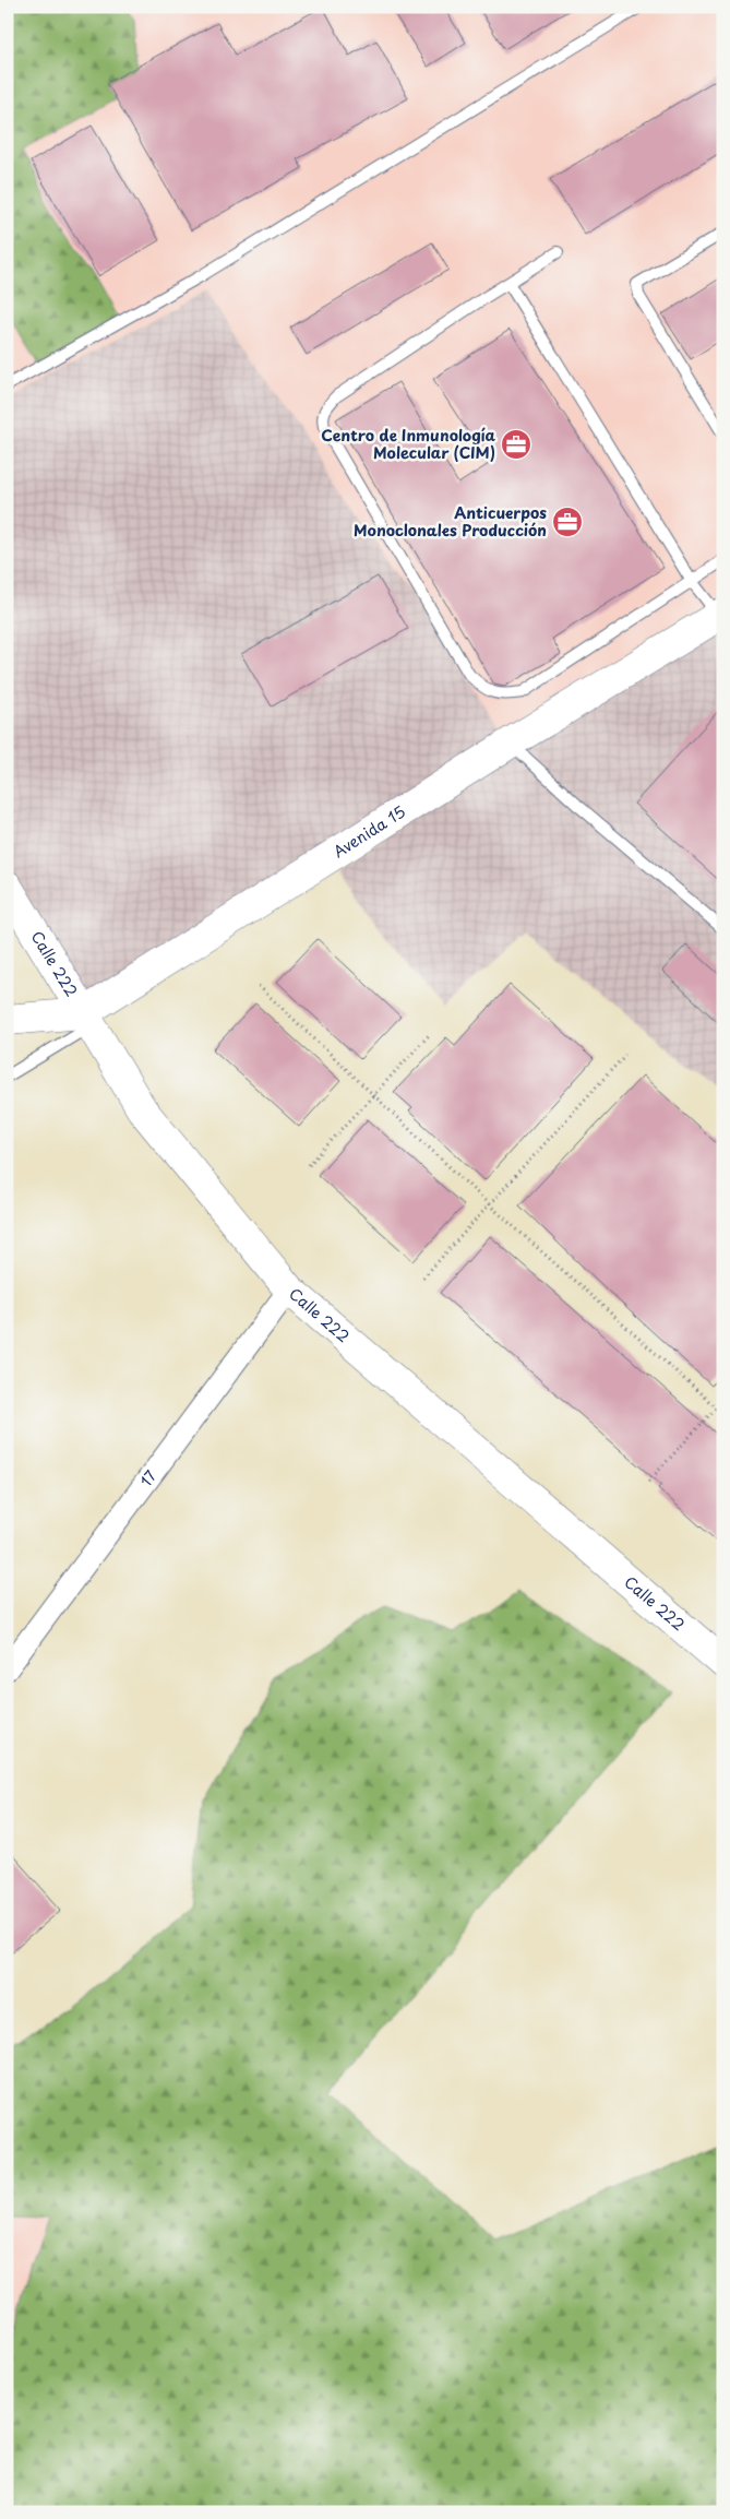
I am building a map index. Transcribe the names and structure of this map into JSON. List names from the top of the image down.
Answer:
{
  "streets": {
    "main road": ["Avenida 15", "Calle 222"],
    "street": ["17"]
  },
  "crossings": [
    ["Avenida 15", "Calle 222"],
    ["Calle 222", "17"]
  ],
  "places": {
    "office": ["Centro de Inmunología Molecular (CIM)", "Anticuerpos Monoclonales Producción"]
  }
}
